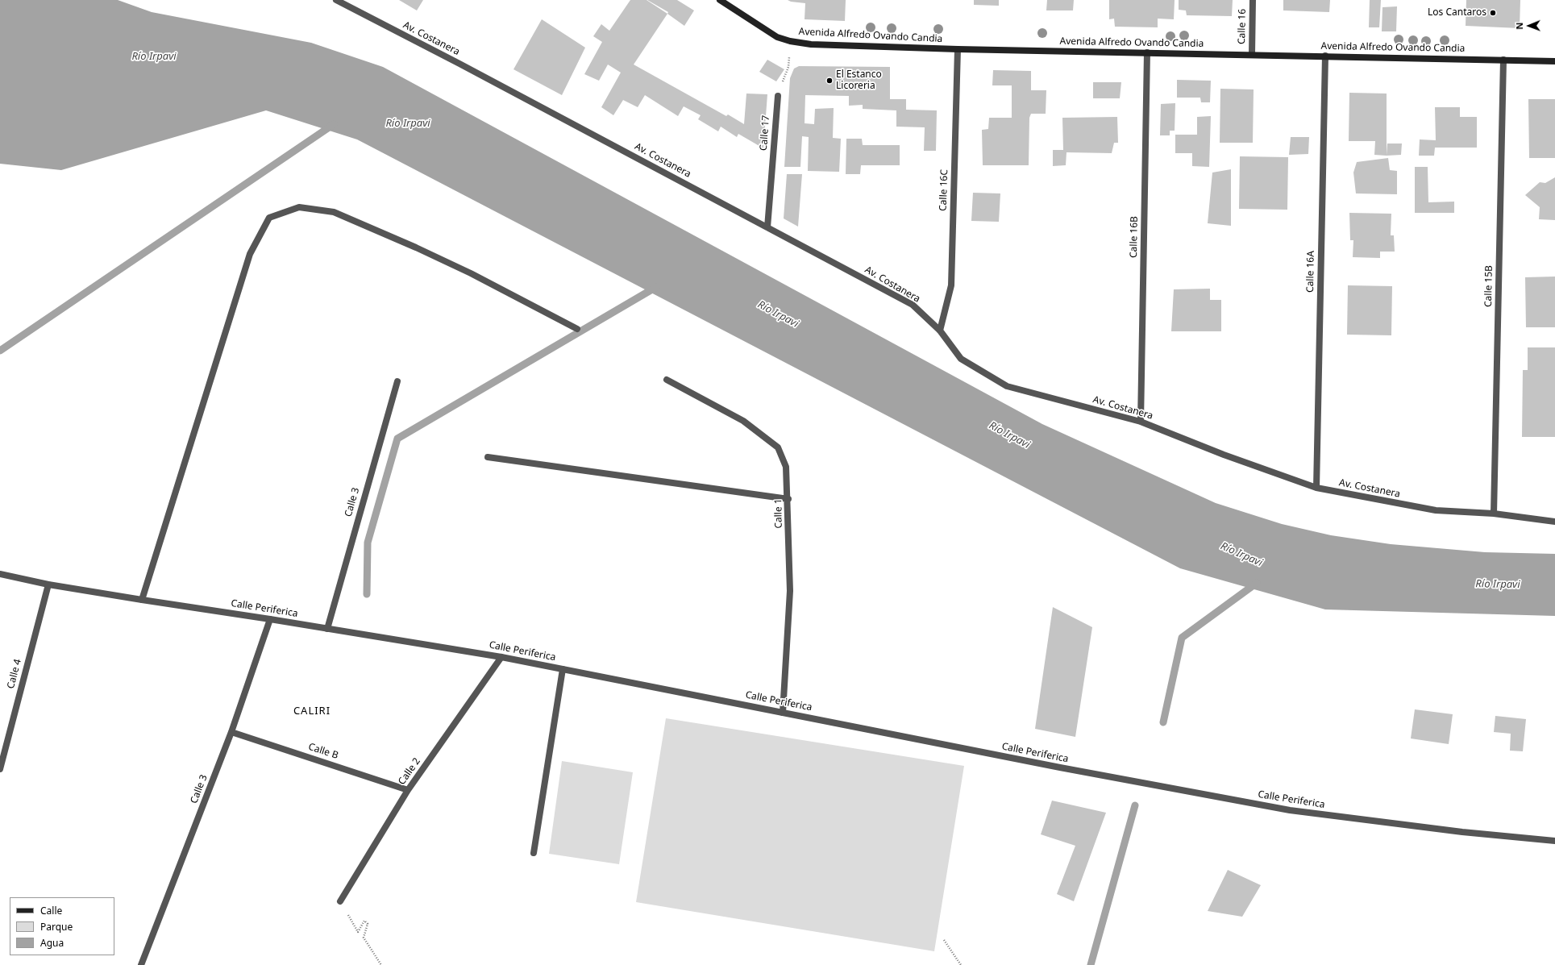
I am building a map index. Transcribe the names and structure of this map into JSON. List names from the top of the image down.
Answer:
{
  "streets": {
    "main road": ["Avenida Alfredo Ovando Candia"],
    "street": [
      "Calle 16",
      "Av. Costanera",
      "Calle 17",
      "Calle 16C",
      "Calle 16B",
      "Calle 16A",
      "Calle 15B",
      "Calle 3",
      "Calle 1",
      "Calle Periferica",
      "Calle 4",
      "Calle B",
      "Calle 2"
    ]
  },
  "crossings": [
    ["Calle 16", "Avenida Alfredo Ovando Candia"],
    ["Avenida Alfredo Ovando Candia", "Calle 16C"],
    ["Avenida Alfredo Ovando Candia", "Calle 16B"],
    ["Avenida Alfredo Ovando Candia", "Calle 16A"],
    ["Avenida Alfredo Ovando Candia", "Calle 15B"],
    ["Av. Costanera", "Calle 17"],
    ["Av. Costanera", "Calle 16C"],
    ["Av. Costanera", "Calle 16B"],
    ["Av. Costanera", "Calle 16A"],
    ["Av. Costanera", "Calle 15B"],
    ["Calle 3", "Calle Periferica"],
    ["Calle 3", "Calle B"],
    ["Calle 1", "Calle Periferica"],
    ["Calle Periferica", "Calle 4"],
    ["Calle Periferica", "Calle 2"],
    ["Calle B", "Calle 2"]
  ],
  "districts": ["CALIRI"],
  "water": ["Río Irpavi"],
  "places": ["Los Cantaros", "El Estanco Licoreria"],
  "legend": ["Calle", "Parque", "Agua"],
  "north": "left"
}
